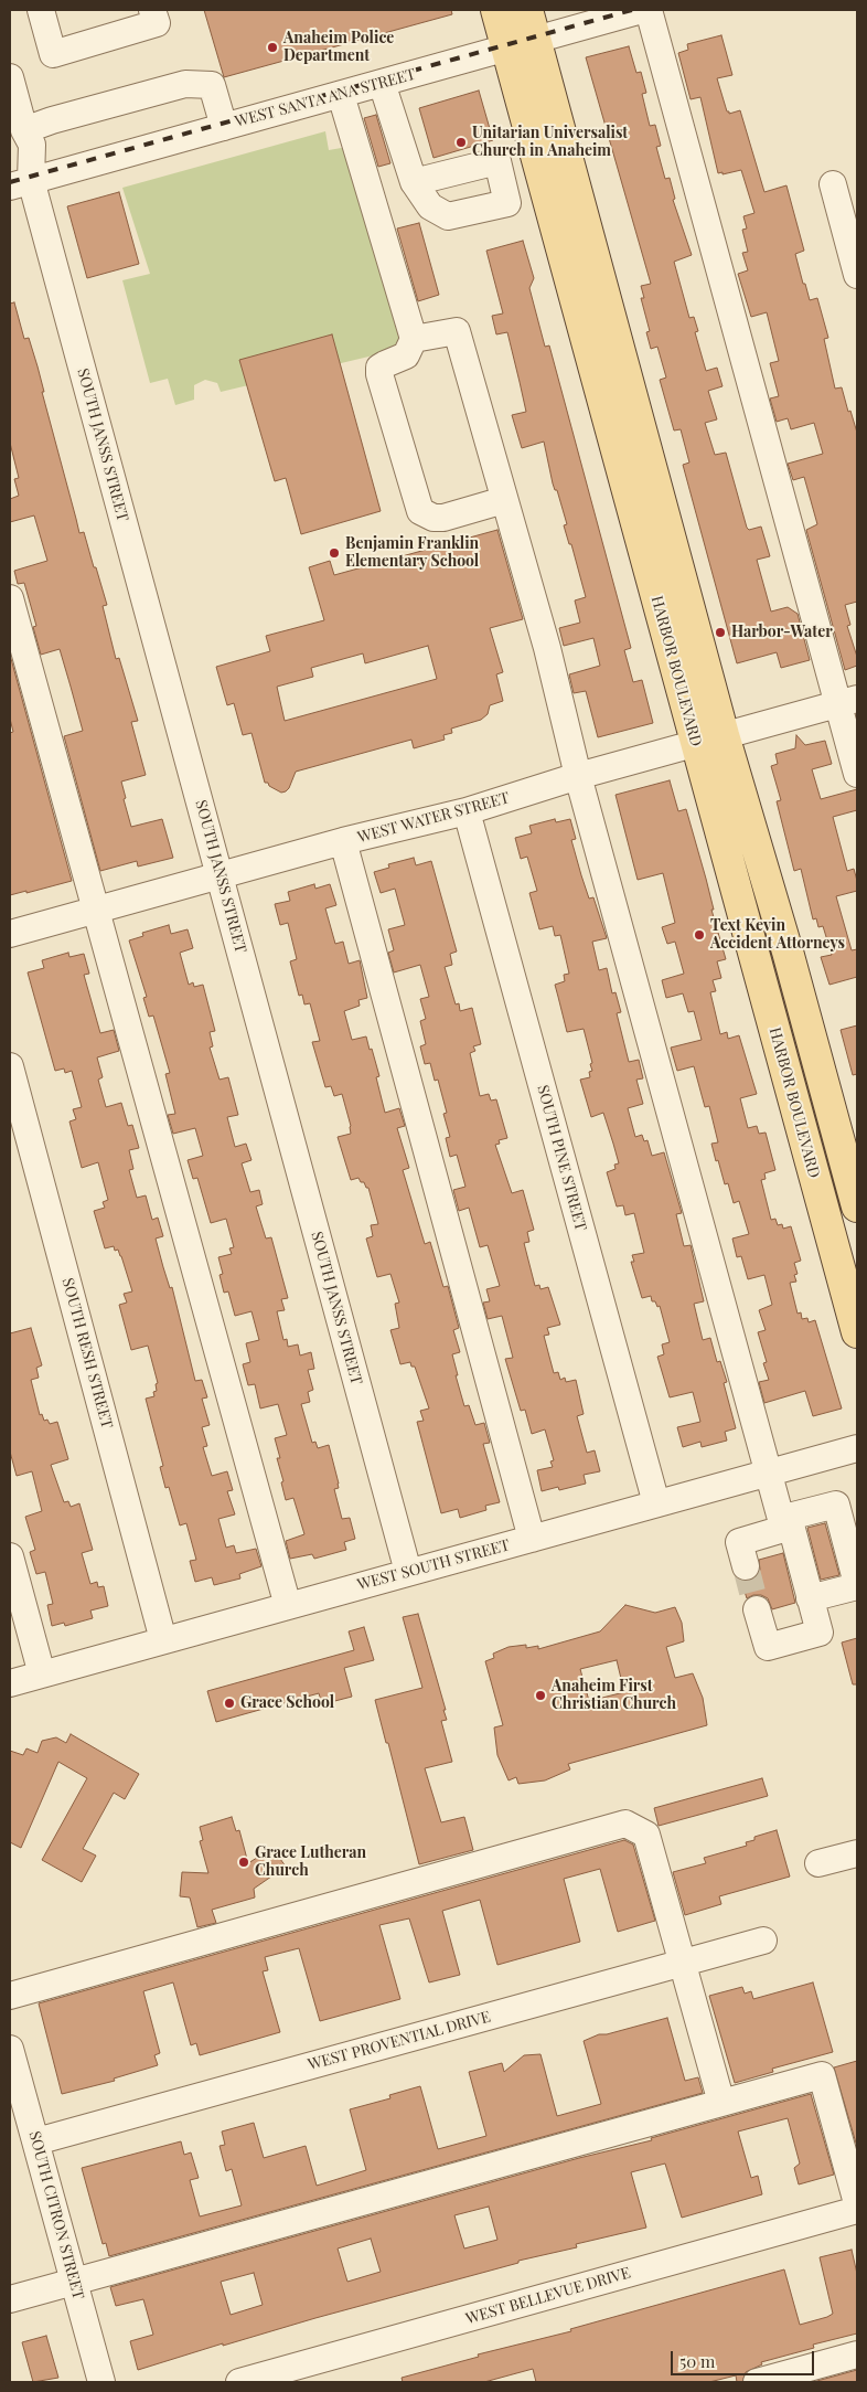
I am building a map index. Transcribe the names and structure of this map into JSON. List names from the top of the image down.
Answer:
{
  "streets": {
    "main road": ["HARBOR BOULEVARD"],
    "street": [
      "WEST SANTA ANA STREET",
      "SOUTH JANSS STREET",
      "WEST WATER STREET",
      "SOUTH PINE STREET",
      "SOUTH RESH STREET",
      "WEST SOUTH STREET",
      "WEST PROVENTIAL DRIVE",
      "SOUTH CITRON STREET",
      "WEST BELLEVUE DRIVE"
    ]
  },
  "crossings": [
    ["WEST SANTA ANA STREET", "SOUTH JANSS STREET"],
    ["WEST SANTA ANA STREET", "HARBOR BOULEVARD"],
    ["SOUTH JANSS STREET", "WEST WATER STREET"],
    ["SOUTH JANSS STREET", "WEST SOUTH STREET"],
    ["HARBOR BOULEVARD", "WEST WATER STREET"],
    ["WEST WATER STREET", "SOUTH PINE STREET"],
    ["SOUTH PINE STREET", "WEST SOUTH STREET"],
    ["SOUTH RESH STREET", "WEST SOUTH STREET"],
    ["WEST PROVENTIAL DRIVE", "SOUTH CITRON STREET"]
  ],
  "places": [
    "Anaheim Police Department",
    "Unitarian Universalist Church in Anaheim",
    "Benjamin Franklin Elementary School",
    "Harbor-Water",
    "Text Kevin Accident Attorneys",
    "Anaheim First Christian Church",
    "Grace School",
    "Grace Lutheran Church"
  ],
  "scale_bar": "50 m"
}
